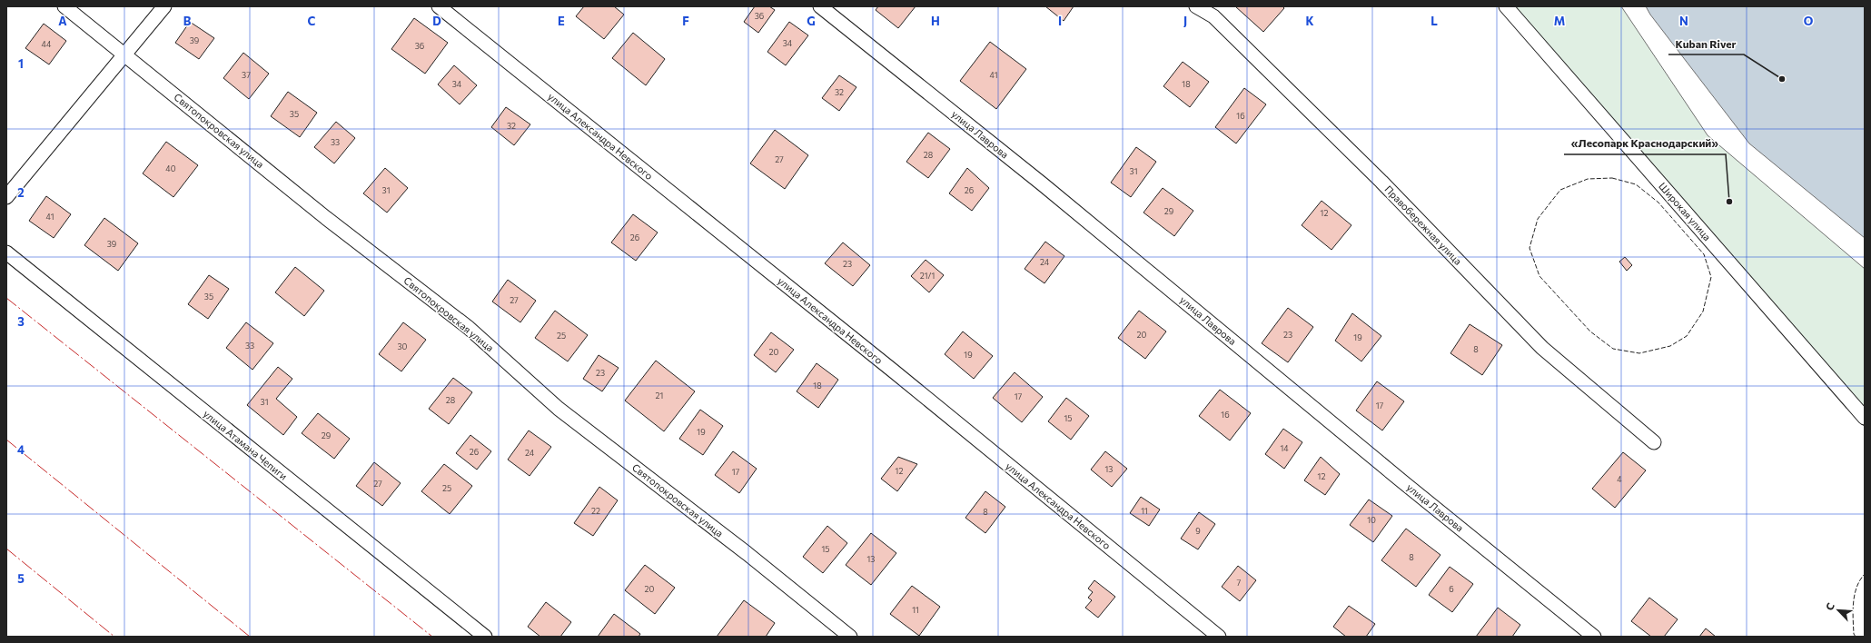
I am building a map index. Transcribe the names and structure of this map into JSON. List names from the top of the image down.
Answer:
{
  "streets": {
    "street": [
      "Святопокровская улица",
      "улица Лаврова",
      "улица Александра Невского",
      "Широкая улица",
      "Правобережная улица",
      "улица Атамана Чепиги"
    ]
  },
  "places": ["Kuban River", "«Лесопарк Краснодарский»"],
  "house_numbers": [
    "36",
    "39",
    "34",
    "44",
    "36",
    "37",
    "41",
    "34",
    "18",
    "32",
    "35",
    "16",
    "32",
    "33",
    "28",
    "27",
    "40",
    "31",
    "31",
    "26",
    "29",
    "12",
    "41",
    "26",
    "39",
    "24",
    "23",
    "21/1",
    "35",
    "27",
    "20",
    "23",
    "25",
    "19",
    "33",
    "30",
    "8",
    "20",
    "19",
    "23",
    "18",
    "21",
    "17",
    "28",
    "31",
    "17",
    "16",
    "15",
    "19",
    "29",
    "14",
    "26",
    "24",
    "13",
    "12",
    "17",
    "12",
    "4",
    "27",
    "25",
    "22",
    "11",
    "8",
    "10",
    "9",
    "15",
    "8",
    "13",
    "7",
    "20",
    "6",
    "11"
  ],
  "north": "top left",
  "grid": {
    "columns": [
      "A",
      "B",
      "C",
      "D",
      "E",
      "F",
      "G",
      "H",
      "I",
      "J",
      "K",
      "L",
      "M",
      "N",
      "O"
    ],
    "rows": [
      "1",
      "2",
      "3",
      "4",
      "5"
    ]
  }
}
